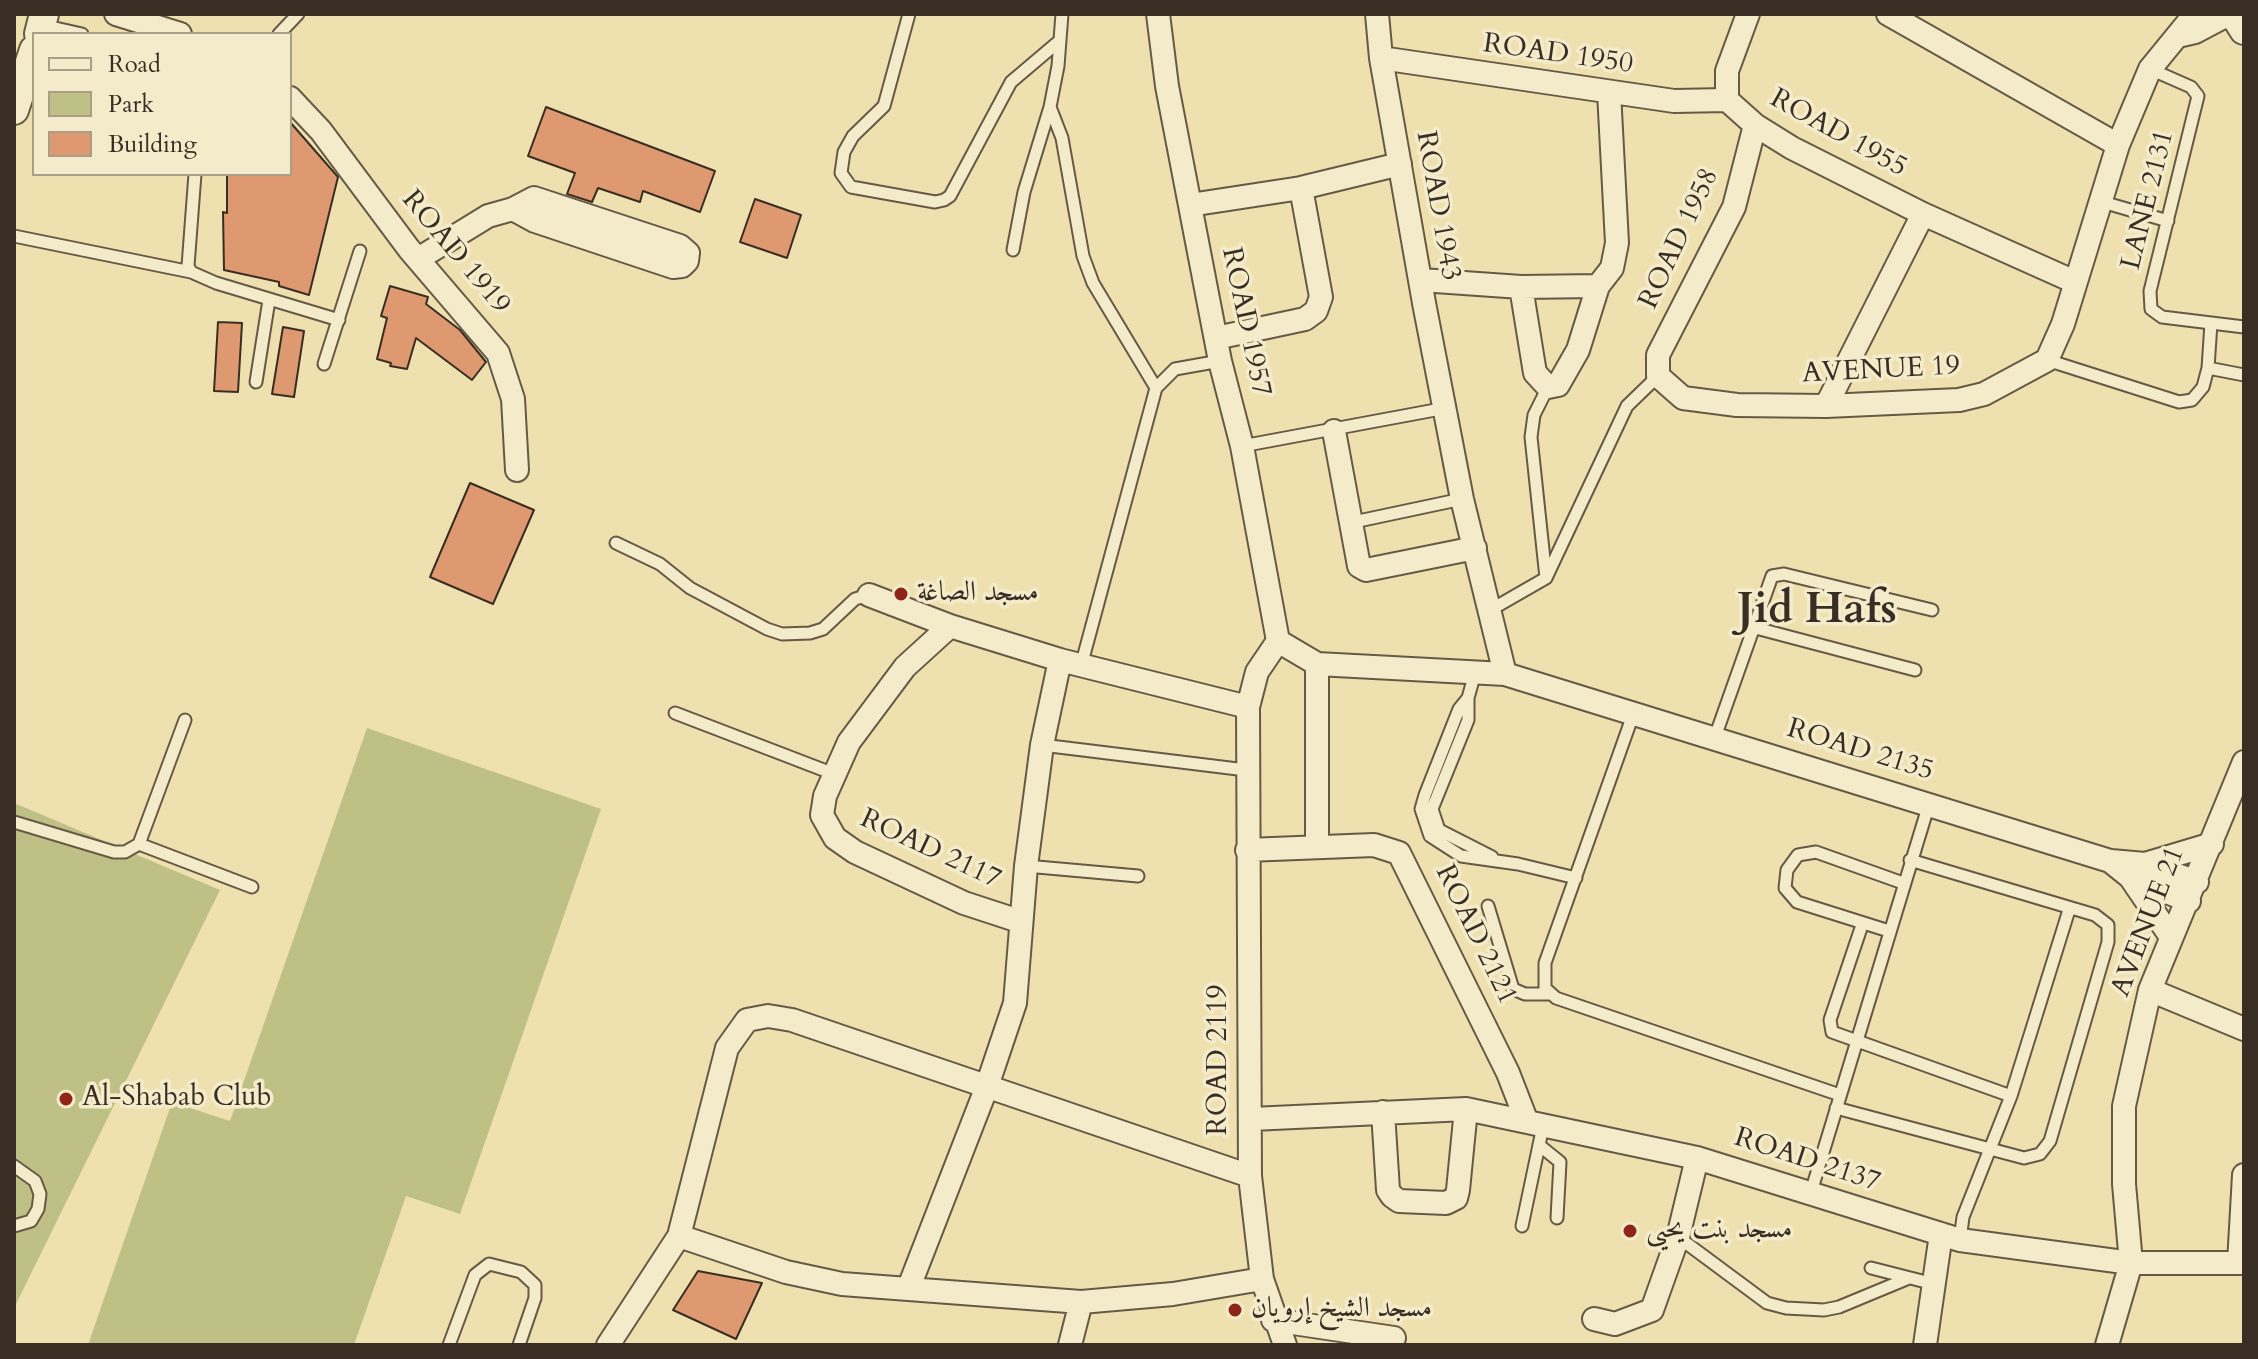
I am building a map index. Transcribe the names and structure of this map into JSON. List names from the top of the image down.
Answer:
{
  "streets": {
    "street": [
      "ROAD 1950",
      "ROAD 1955",
      "ROAD 1943",
      "ROAD 1958",
      "ROAD 1919",
      "ROAD 1957",
      "AVENUE 19",
      "ROAD 2135",
      "ROAD 2117",
      "AVENUE 21",
      "ROAD 2121",
      "ROAD 2119",
      "ROAD 2137"
    ],
    "lane": ["LANE 2131"]
  },
  "crossings": [
    ["ROAD 1950", "ROAD 1955"],
    ["ROAD 1950", "ROAD 1943"],
    ["ROAD 1955", "ROAD 1958"],
    ["ROAD 1955", "AVENUE 19"],
    ["ROAD 1943", "ROAD 2135"],
    ["ROAD 1958", "AVENUE 19"],
    ["ROAD 1957", "ROAD 2119"],
    ["AVENUE 21", "ROAD 2137"],
    ["ROAD 2121", "ROAD 2119"],
    ["ROAD 2121", "ROAD 2137"],
    ["ROAD 2119", "ROAD 2137"]
  ],
  "districts": ["Jid Hafs"],
  "places": [
    "مسجد الصاغة",
    "Al-Shabab Club",
    "مسجد بنت يحيى",
    "مسجد الشيخ إرويان"
  ],
  "legend": ["Road", "Park", "Building"]
}
